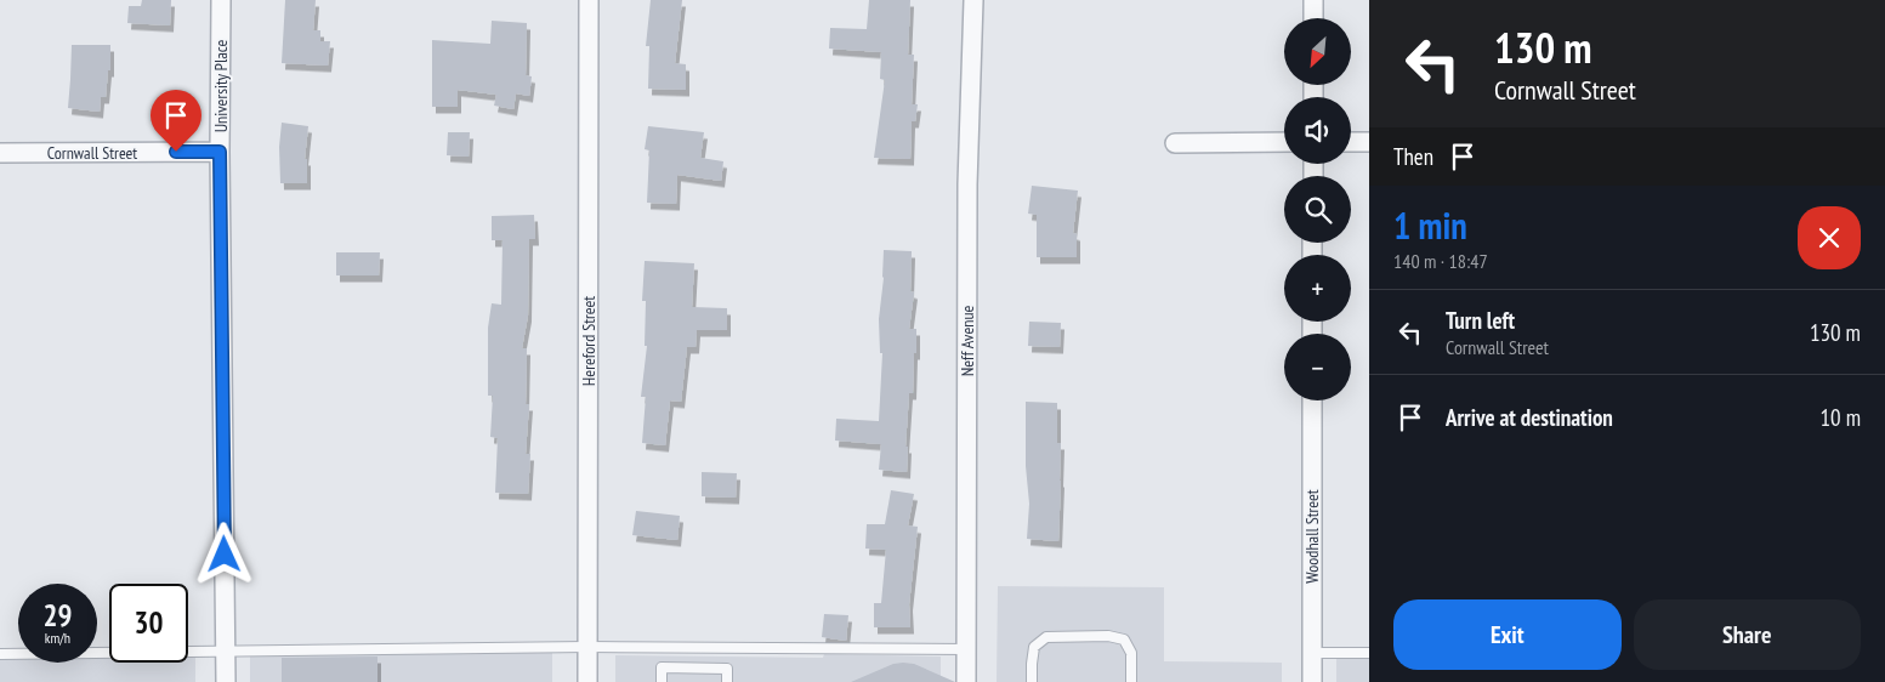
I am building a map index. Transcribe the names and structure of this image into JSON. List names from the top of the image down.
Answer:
{
  "streets": {
    "street": [
      "University Place",
      "Cornwall Street",
      "Hereford Street",
      "Neff Avenue",
      "Woodhall Street"
    ]
  },
  "crossings": [
    ["University Place", "Cornwall Street"]
  ],
  "north": "bottom left",
  "page": {
    "turn": ["130 m", "Cornwall Street"],
    "map_buttons": ["+", "−"],
    "then": "Then",
    "heading": ["1 min", "140 m · 18:47"],
    "list": [
      {
        "name": "Turn left",
        "note": "Cornwall Street",
        "value": "130 m"
      },
      {
        "name": "Arrive at destination",
        "value": "10 m"
      }
    ],
    "speed": "29 km/h",
    "limit": "30",
    "buttons": ["Exit", "Share"]
  }
}
